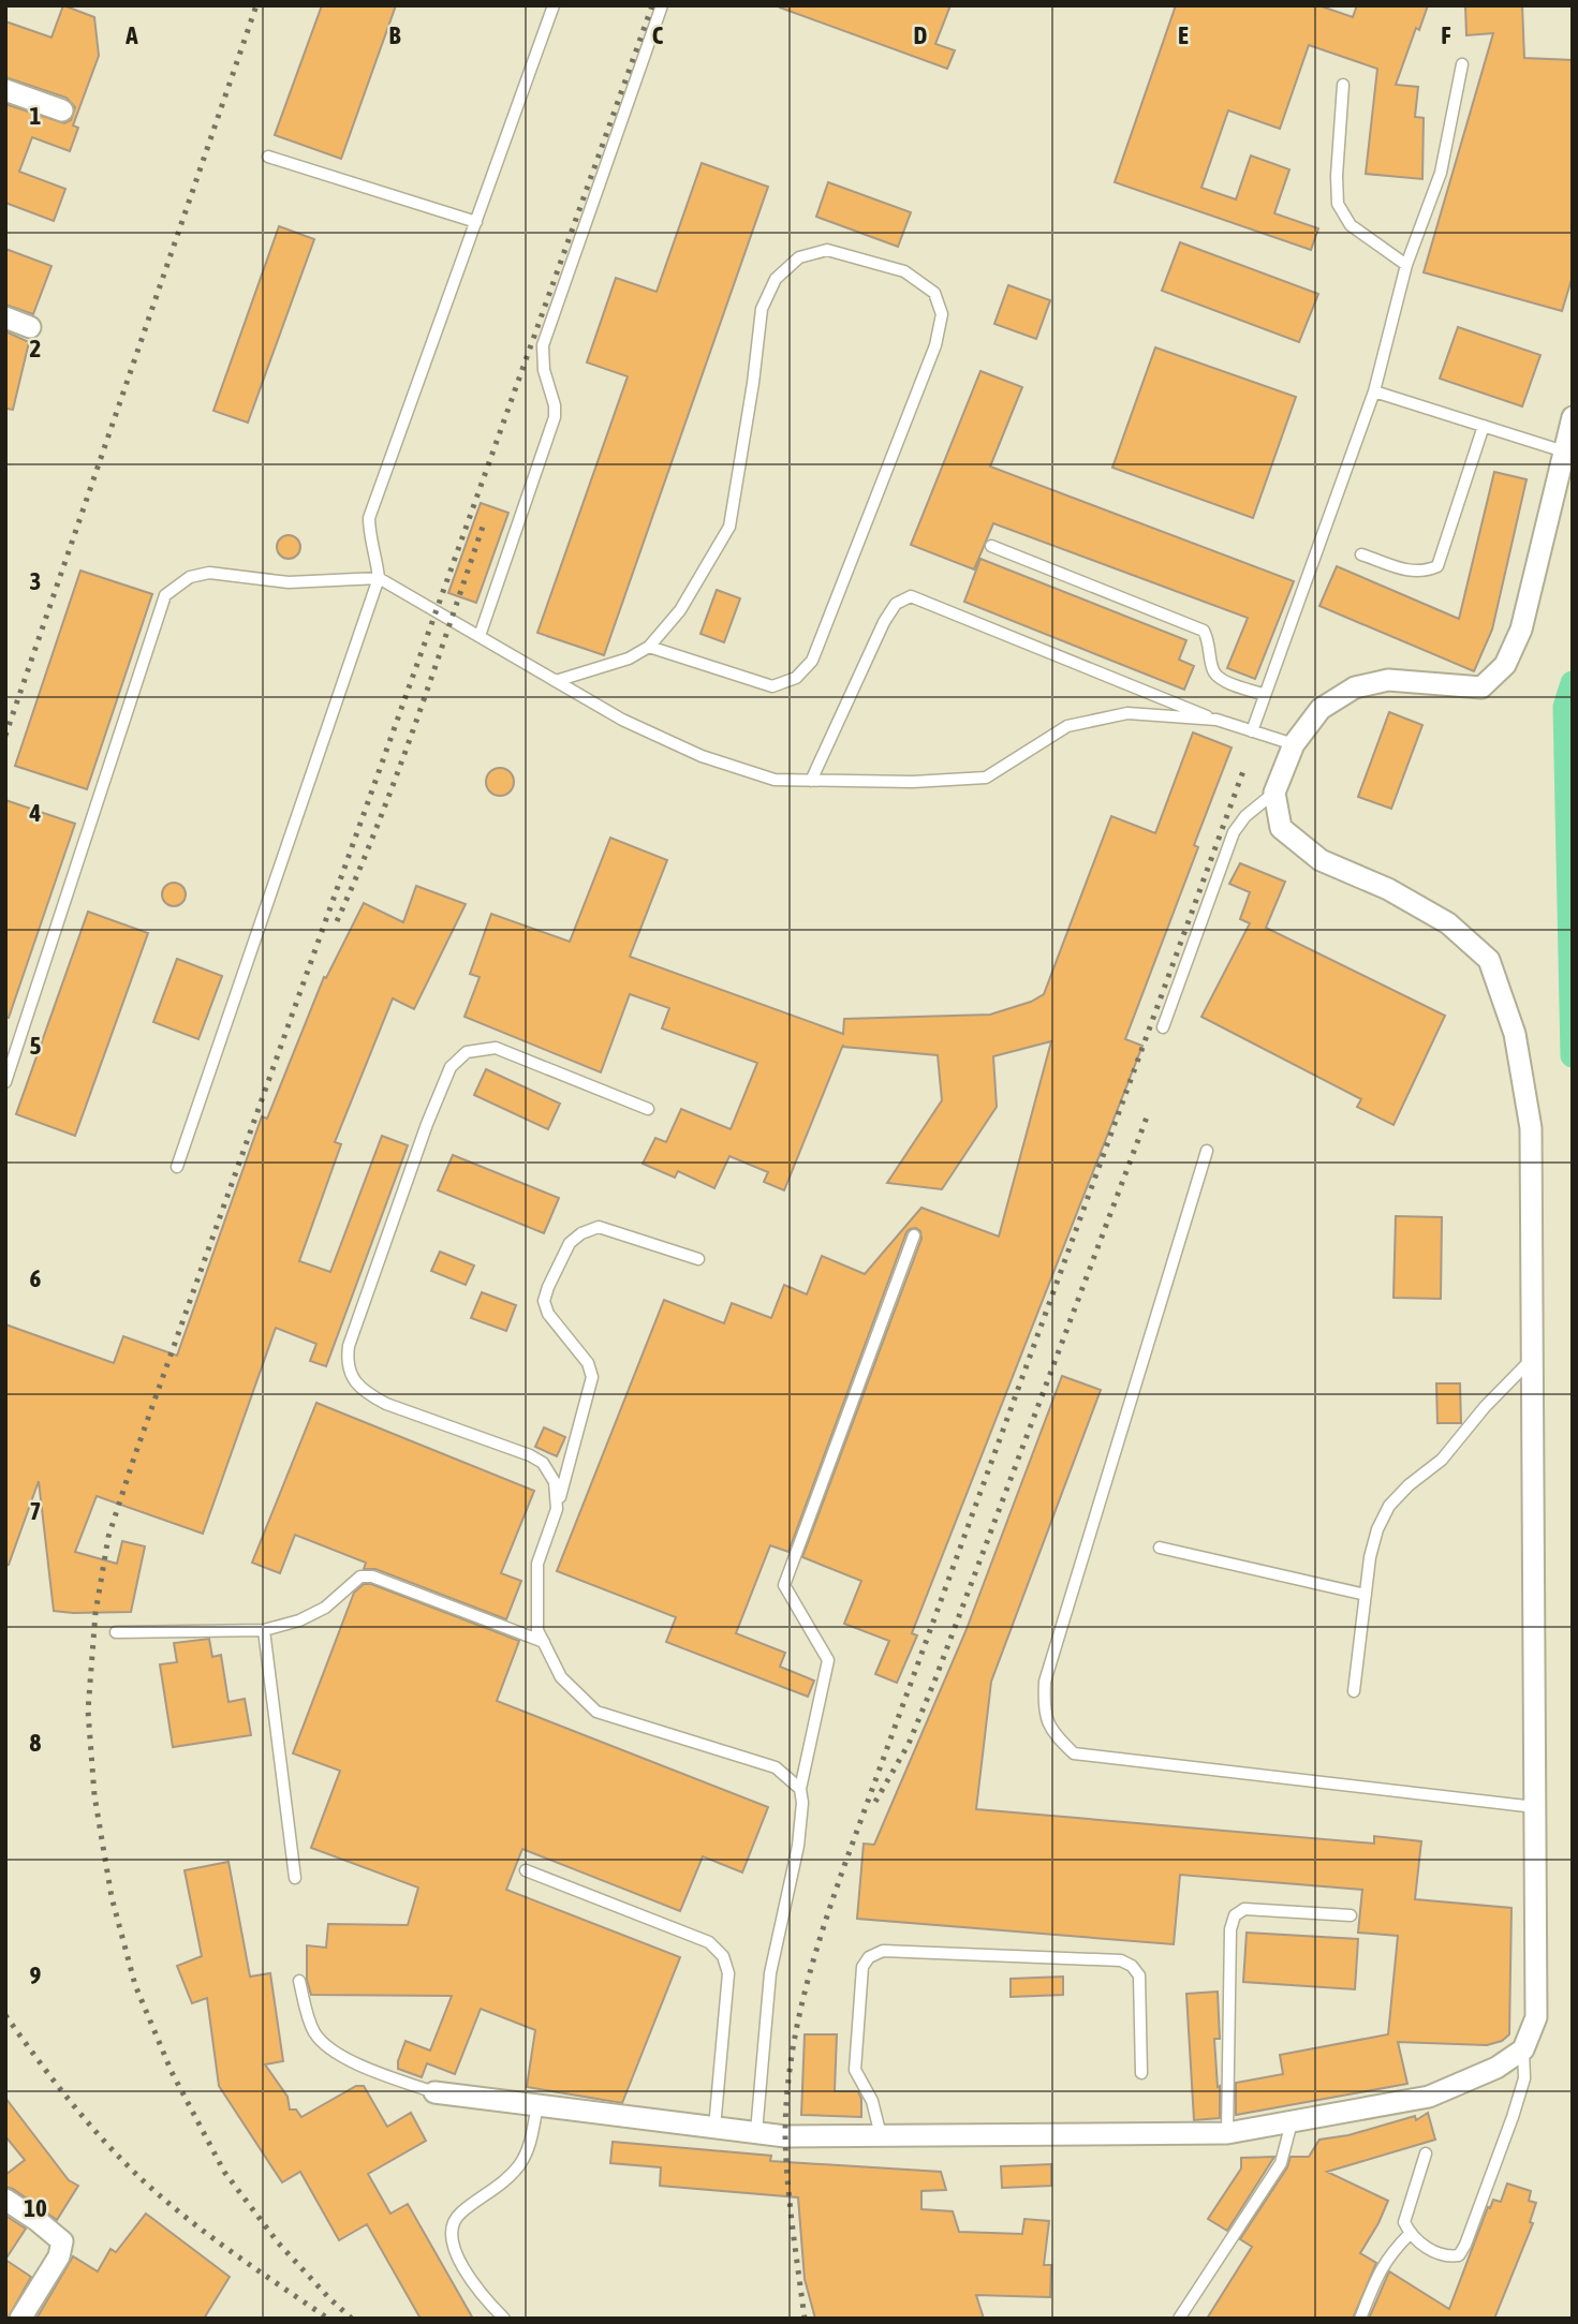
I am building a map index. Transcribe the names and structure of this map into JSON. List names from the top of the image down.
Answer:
{
  "grid": {
    "columns": [
      "A",
      "B",
      "C",
      "D",
      "E",
      "F"
    ],
    "rows": [
      "1",
      "2",
      "3",
      "4",
      "5",
      "6",
      "7",
      "8",
      "9",
      "10"
    ]
  }
}
